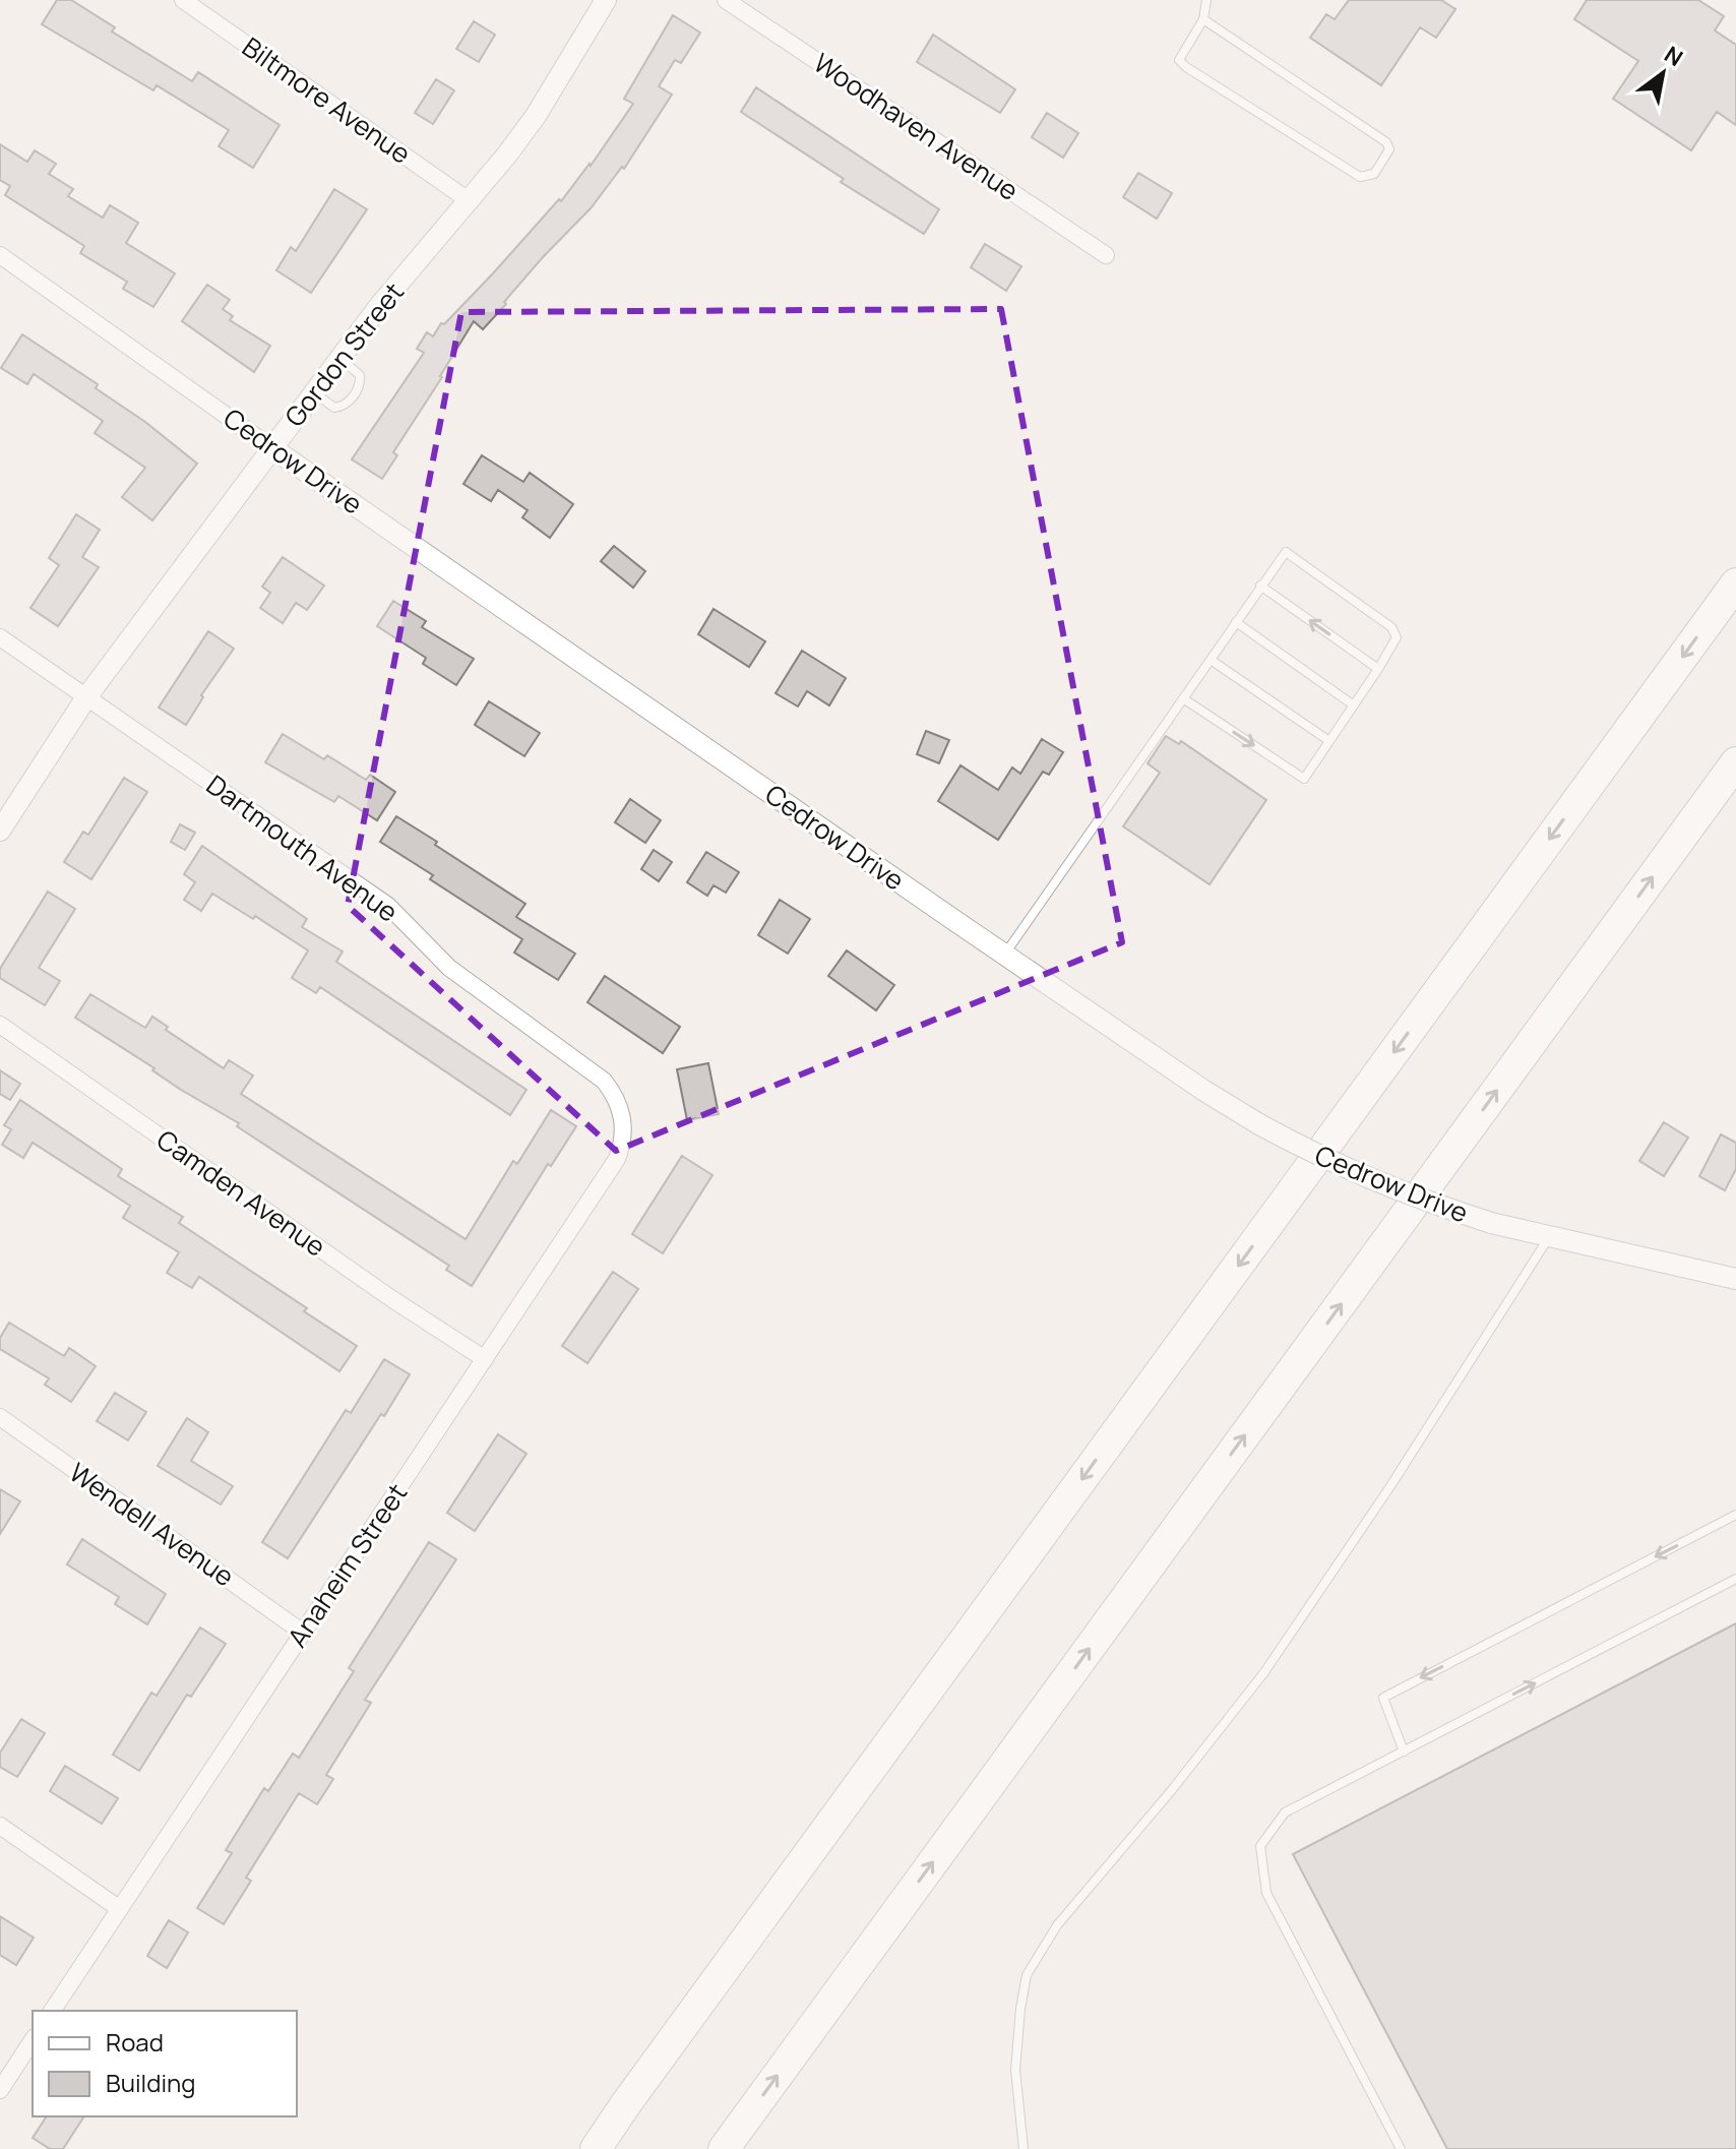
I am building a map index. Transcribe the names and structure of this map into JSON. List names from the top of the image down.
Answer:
{
  "streets": {
    "street": [
      "Biltmore Avenue",
      "Woodhaven Avenue",
      "Gordon Street",
      "Cedrow Drive",
      "Dartmouth Avenue",
      "Camden Avenue",
      "Wendell Avenue",
      "Anaheim Street"
    ]
  },
  "crossings": [
    ["Biltmore Avenue", "Gordon Street"],
    ["Gordon Street", "Cedrow Drive"],
    ["Gordon Street", "Dartmouth Avenue"],
    ["Dartmouth Avenue", "Anaheim Street"],
    ["Camden Avenue", "Anaheim Street"],
    ["Wendell Avenue", "Anaheim Street"]
  ],
  "legend": ["Road", "Building"],
  "north": "top right"
}
